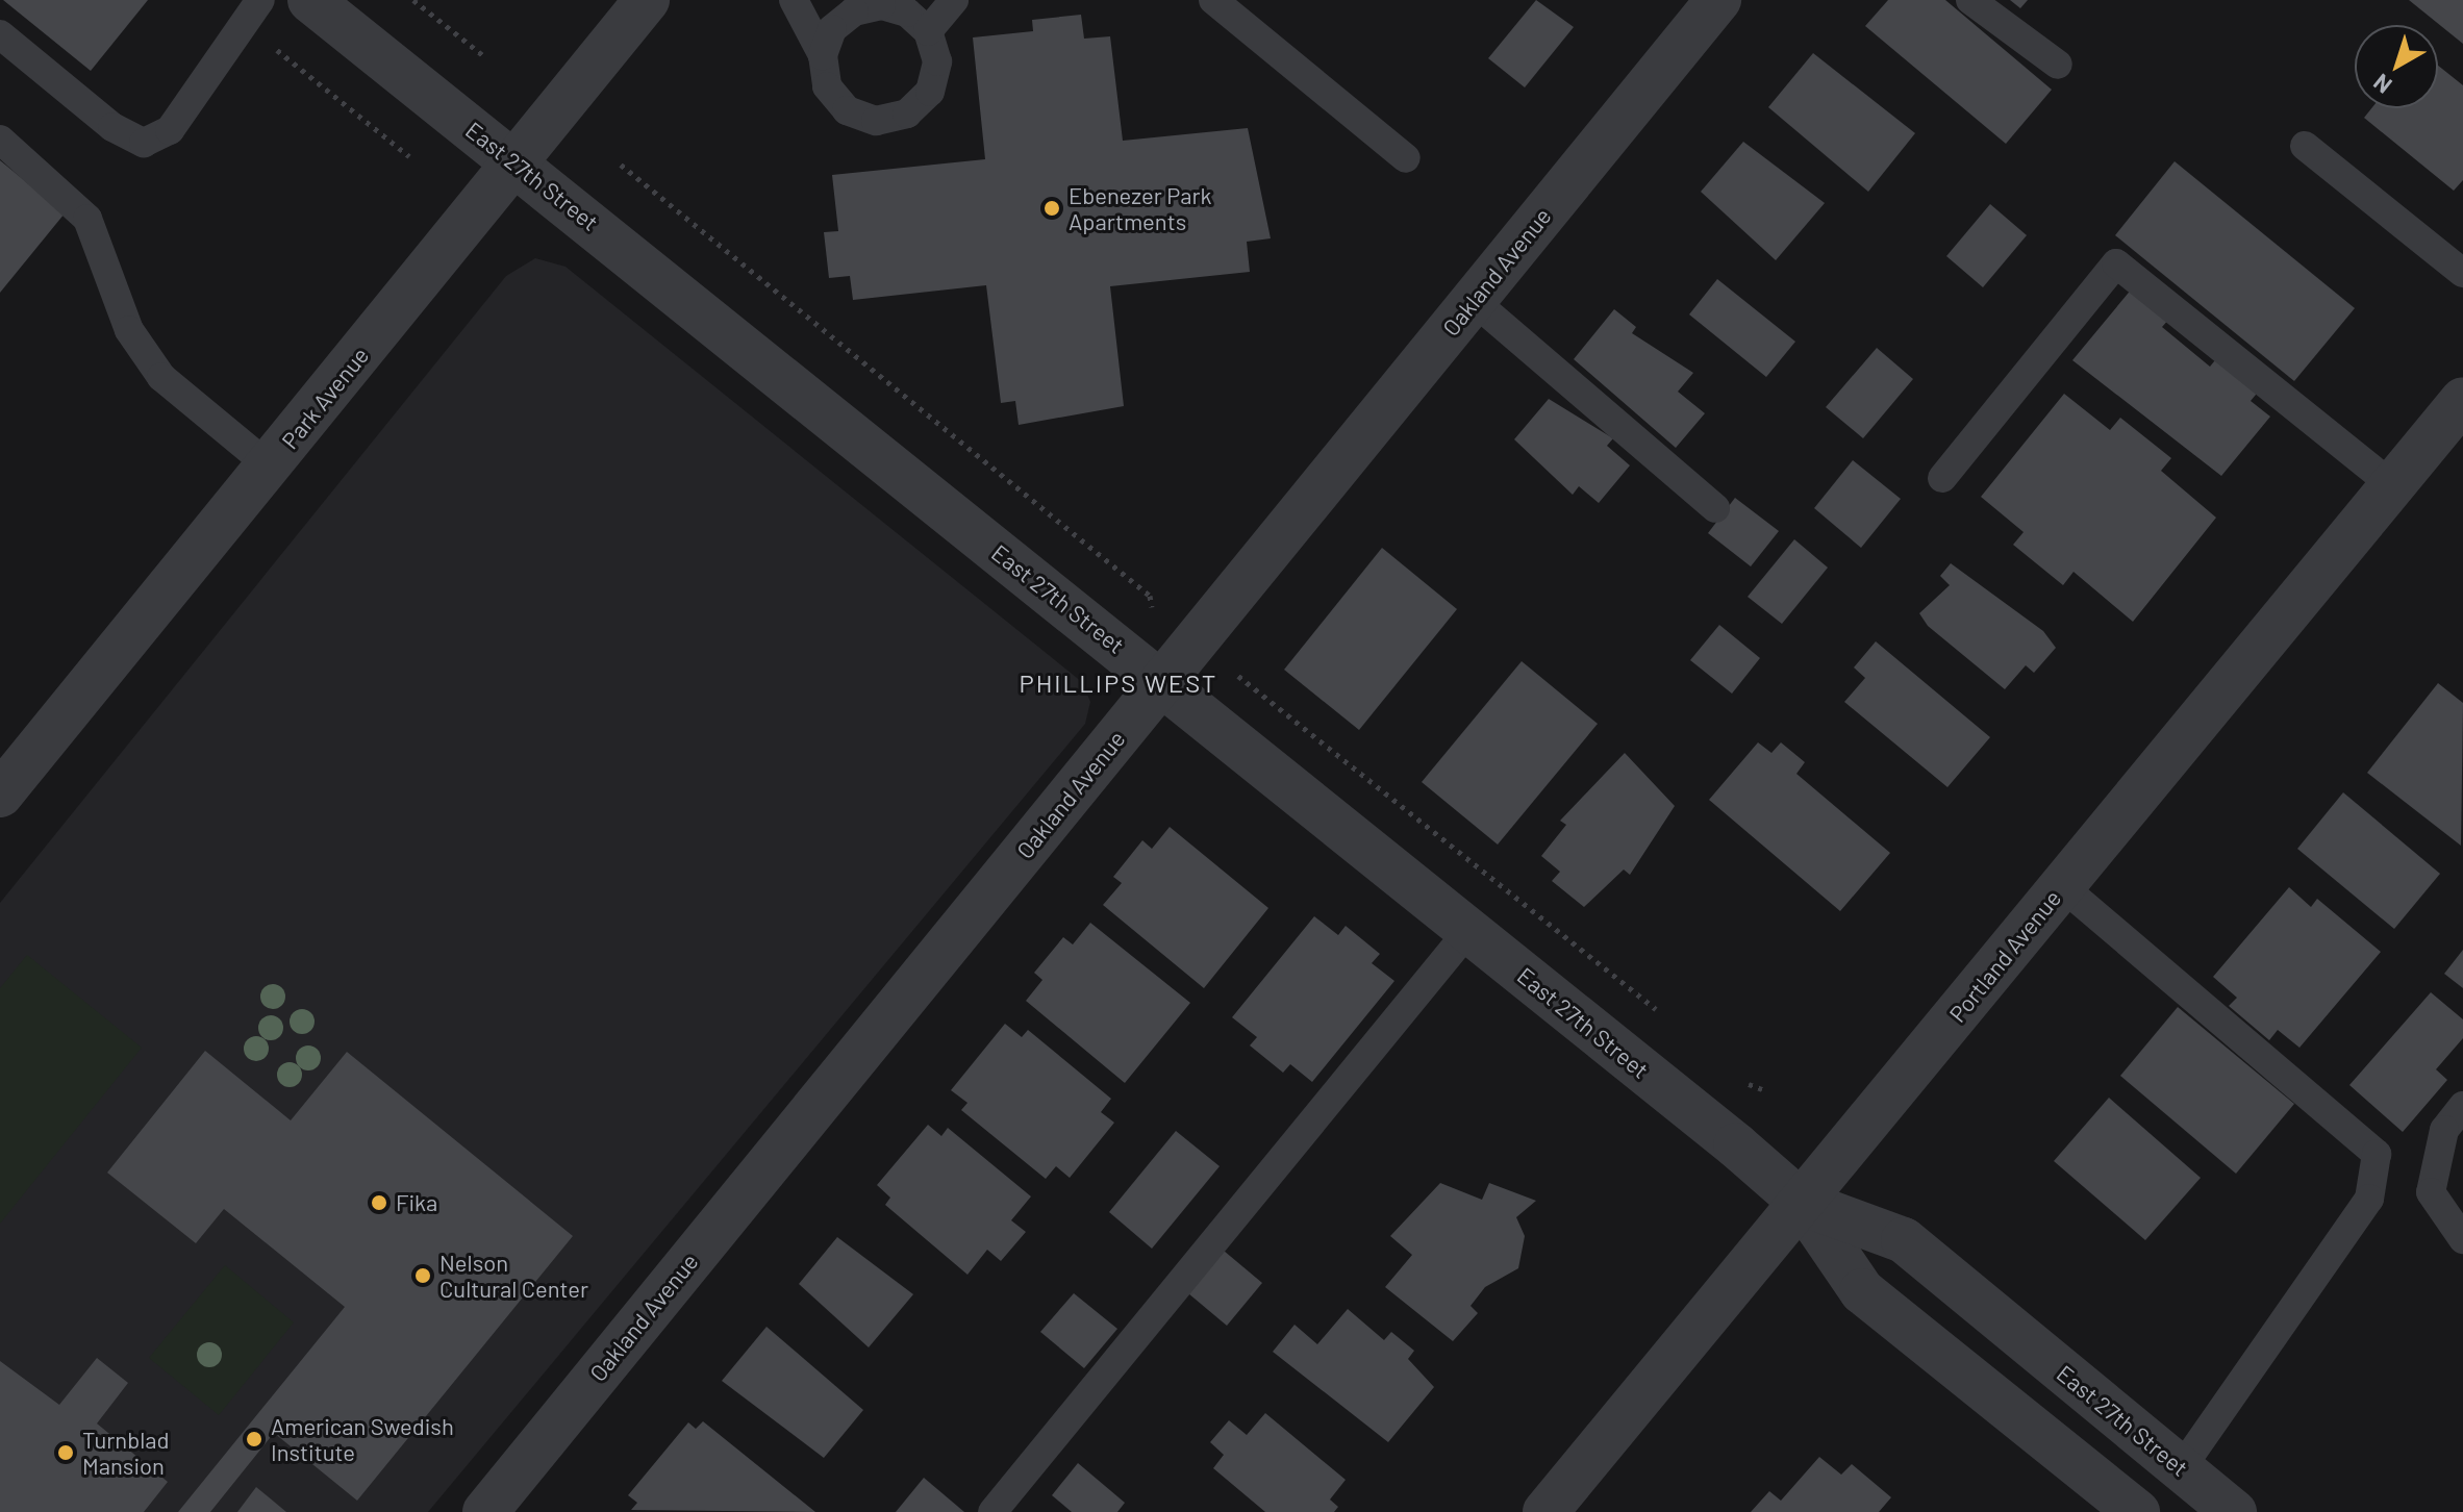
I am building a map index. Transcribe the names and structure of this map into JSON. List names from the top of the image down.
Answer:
{
  "streets": {
    "street": [
      "East 27th Street",
      "Oakland Avenue",
      "Park Avenue",
      "Portland Avenue"
    ]
  },
  "crossings": [
    ["East 27th Street", "Oakland Avenue"],
    ["East 27th Street", "Park Avenue"],
    ["East 27th Street", "Portland Avenue"]
  ],
  "districts": ["PHILLIPS WEST"],
  "places": [
    "Ebenezer Park Apartments",
    "Fika",
    "Nelson Cultural Center",
    "American Swedish Institute",
    "Turnblad Mansion"
  ],
  "north": "bottom left"
}
